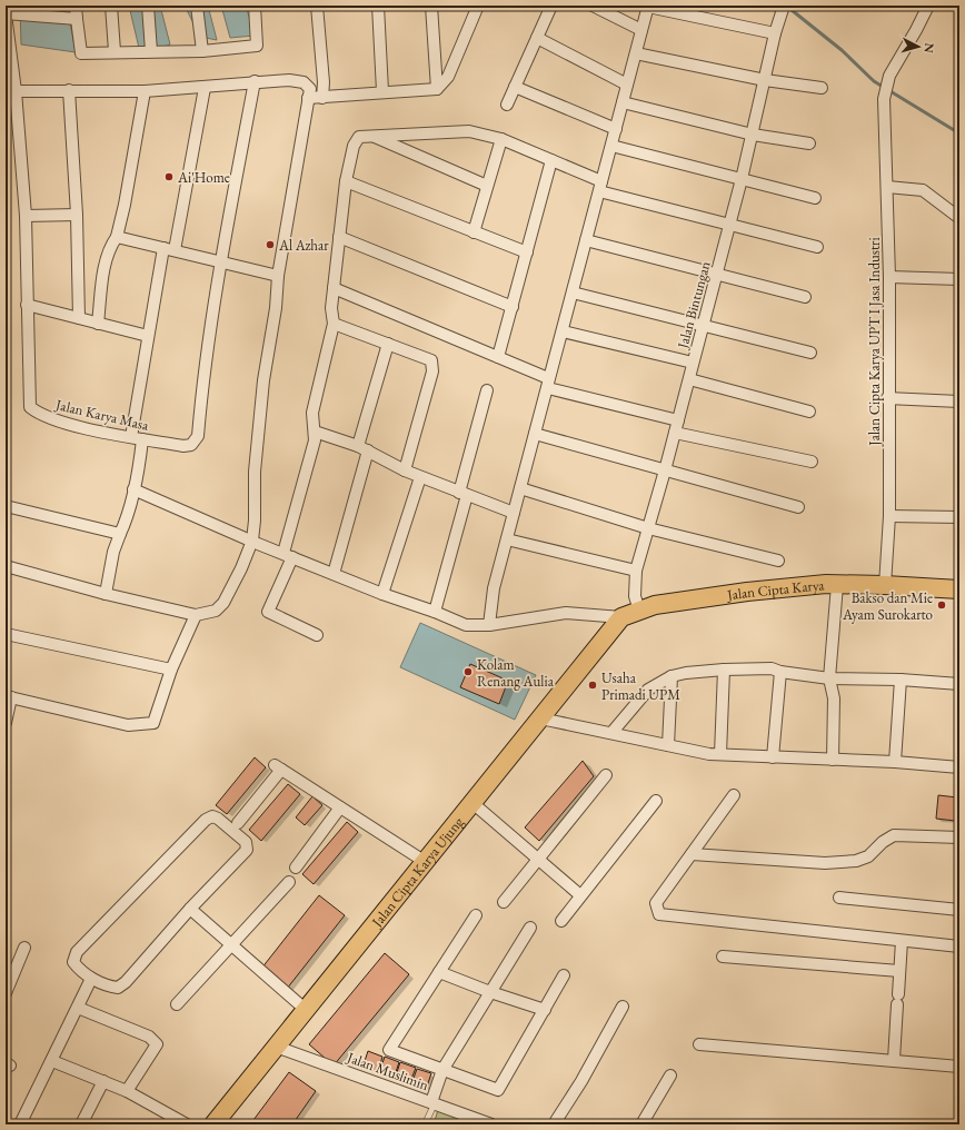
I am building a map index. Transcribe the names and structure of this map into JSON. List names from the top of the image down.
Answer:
{
  "streets": {
    "main road": ["Jalan Cipta Karya", "Jalan Cipta Karya Ujung"],
    "street": [
      "Jalan Bintungan",
      "Jalan Cipta Karya UPT I Jasa Industri",
      "Jalan Karya Masa",
      "Jalan Muslimin"
    ]
  },
  "crossings": [
    ["Jalan Bintungan", "Jalan Cipta Karya"],
    ["Jalan Cipta Karya UPT I Jasa Industri", "Jalan Cipta Karya"],
    ["Jalan Cipta Karya", "Jalan Cipta Karya Ujung"],
    ["Jalan Cipta Karya Ujung", "Jalan Muslimin"]
  ],
  "places": [
    "Ai'Home",
    "Al Azhar",
    "Bakso dan Mie Ayam Surokarto",
    "Kolam Renang Aulia",
    "Usaha Primadi UPM"
  ],
  "north": "right"
}
